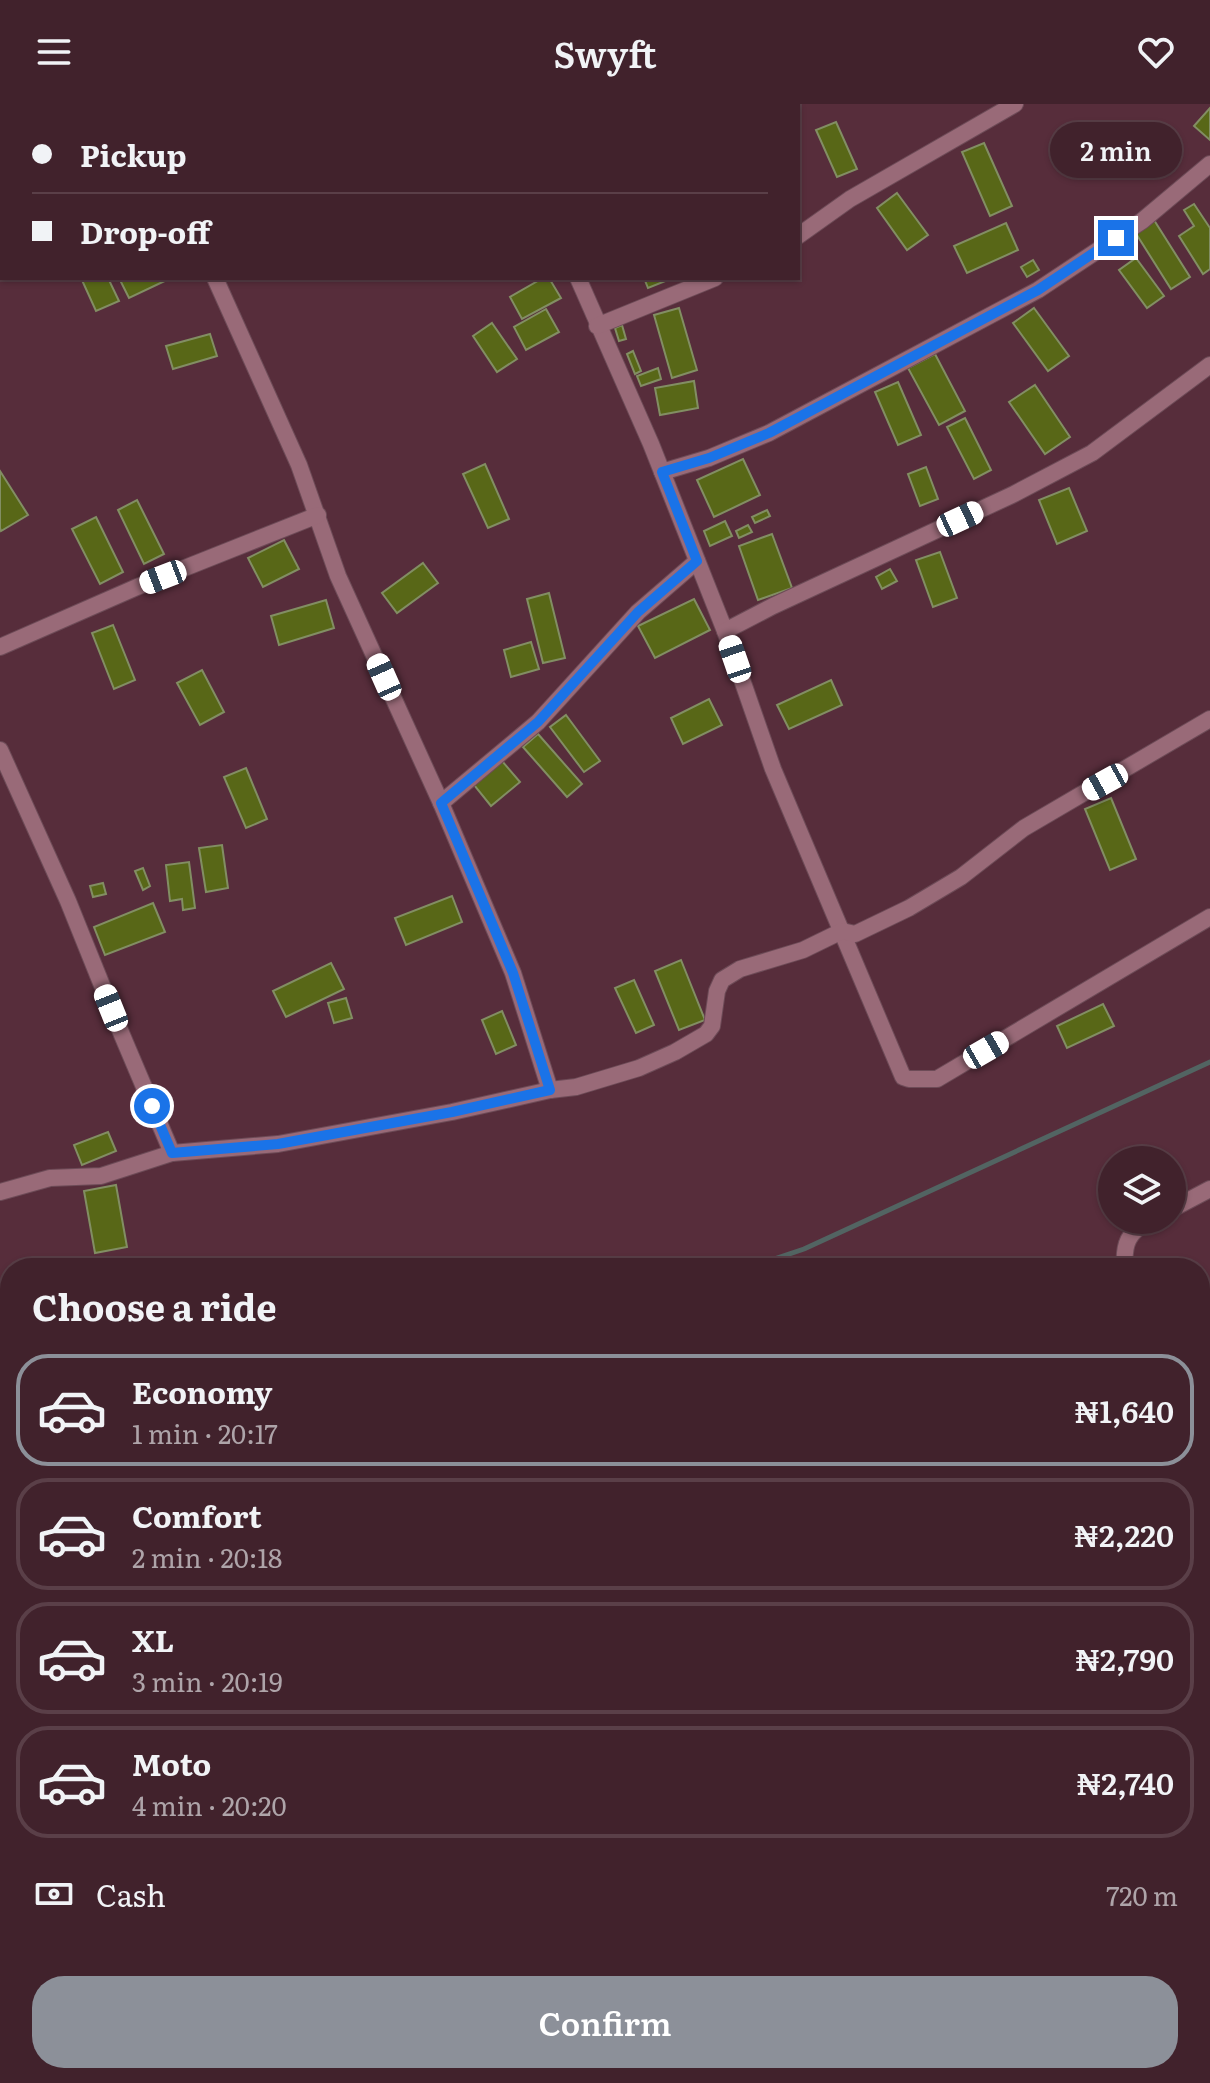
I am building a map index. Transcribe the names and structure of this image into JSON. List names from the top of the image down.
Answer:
{
  "page": {
    "header": "Swyft",
    "banner": ["Pickup", "Drop-off"],
    "bubble": "2 min",
    "heading": "Choose a ride",
    "list": [
      {
        "name": "Economy",
        "note": "1 min · 20:17",
        "value": "₦1,640"
      },
      {
        "name": "Comfort",
        "note": "2 min · 20:18",
        "value": "₦2,220"
      },
      {
        "name": "XL",
        "note": "3 min · 20:19",
        "value": "₦2,790"
      },
      {
        "name": "Moto",
        "note": "4 min · 20:20",
        "value": "₦2,740"
      }
    ],
    "pay": ["Cash", "720 m"],
    "buttons": "Confirm"
  }
}
